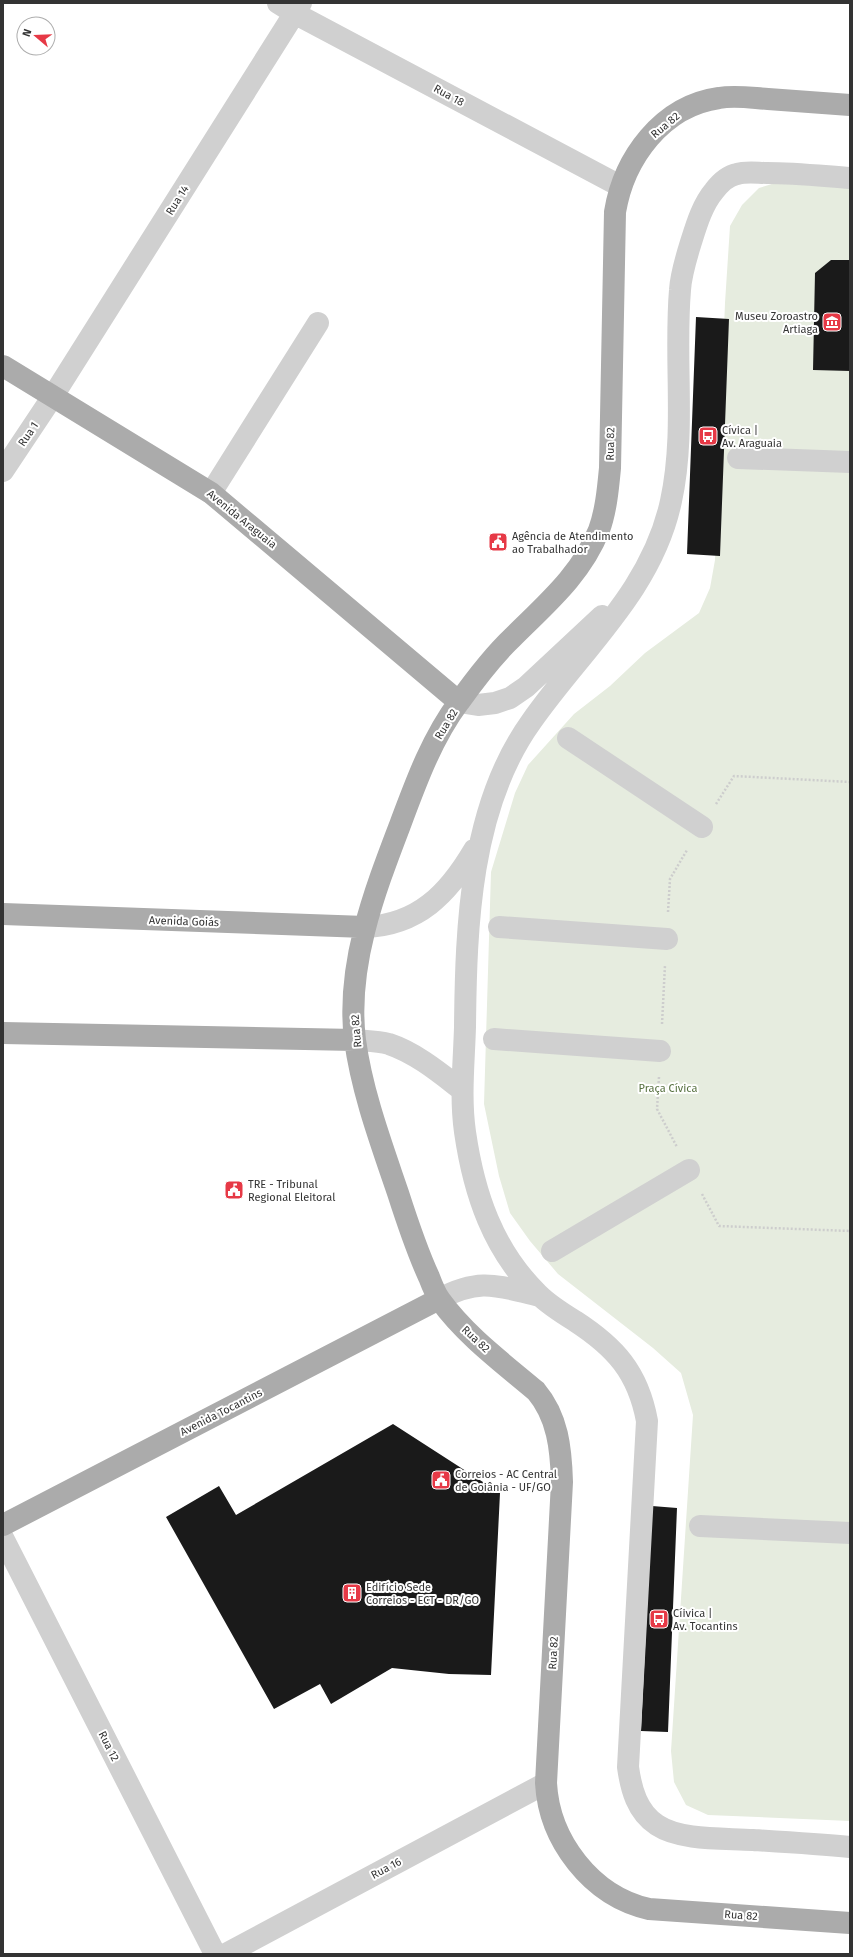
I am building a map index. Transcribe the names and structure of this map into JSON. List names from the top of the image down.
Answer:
{
  "streets": {
    "main road": [
      "Rua 82",
      "Avenida Araguaia",
      "Avenida Goiás",
      "Avenida Tocantins"
    ],
    "street": [
      "Rua 18",
      "Rua 14",
      "Rua 1",
      "Rua 12",
      "Rua 16"
    ]
  },
  "crossings": [
    ["Rua 18", "Rua 82"],
    ["Rua 18", "Rua 14"],
    ["Rua 82", "Avenida Araguaia"],
    ["Rua 82", "Avenida Goiás"],
    ["Rua 82", "Avenida Tocantins"],
    ["Rua 82", "Rua 16"],
    ["Rua 14", "Rua 1"],
    ["Rua 14", "Avenida Araguaia"],
    ["Rua 1", "Avenida Araguaia"]
  ],
  "parks": ["Praça Cívica"],
  "places": {
    "museum": ["Museu Zoroastro Artiaga"],
    "bus stop": ["Cívica | Av. Araguaia", "Cíivica | Av. Tocantins"],
    "public building": ["Agência de Atendimento ao Trabalhador", "TRE - Tribunal Regional Eleitoral", "Correios - AC Central de Goiânia - UF/GO"],
    "building": ["Edifício Sede Correios - ECT - DR/GO"]
  },
  "north": "left"
}
